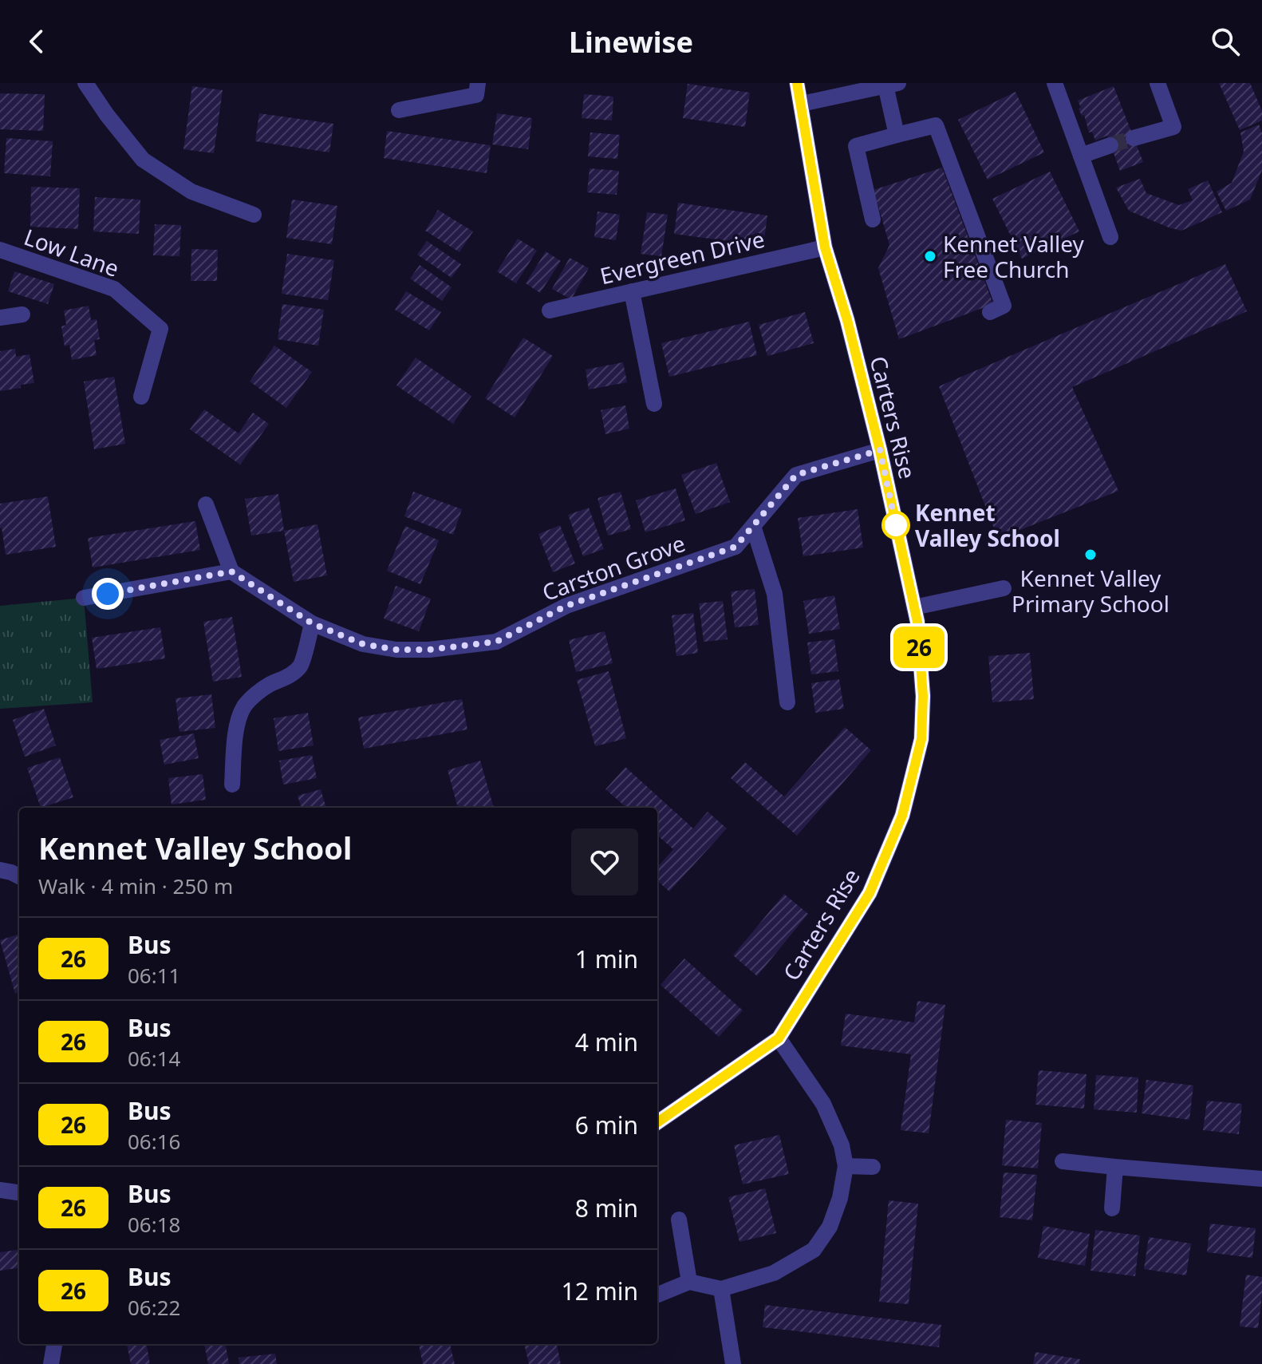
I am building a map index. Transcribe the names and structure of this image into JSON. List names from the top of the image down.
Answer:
{
  "streets": {
    "street": [
      "Low Lane",
      "Evergreen Drive",
      "Carters Rise",
      "Carston Grove"
    ]
  },
  "crossings": [
    ["Evergreen Drive", "Carters Rise"],
    ["Carters Rise", "Carston Grove"]
  ],
  "places": ["Kennet Valley Free Church", "Kennet Valley School", "Kennet Valley Primary School"],
  "lines": ["bus line 26"],
  "page": {
    "header": "Linewise",
    "on_map": "26",
    "heading": ["Kennet Valley School", "Walk · 4 min · 250 m"],
    "list": [
      {
        "mark": "26",
        "name": "Bus",
        "note": "06:11",
        "value": "1 min"
      },
      {
        "mark": "26",
        "name": "Bus",
        "note": "06:14",
        "value": "4 min"
      },
      {
        "mark": "26",
        "name": "Bus",
        "note": "06:16",
        "value": "6 min"
      },
      {
        "mark": "26",
        "name": "Bus",
        "note": "06:18",
        "value": "8 min"
      },
      {
        "mark": "26",
        "name": "Bus",
        "note": "06:22",
        "value": "12 min"
      }
    ]
  }
}
